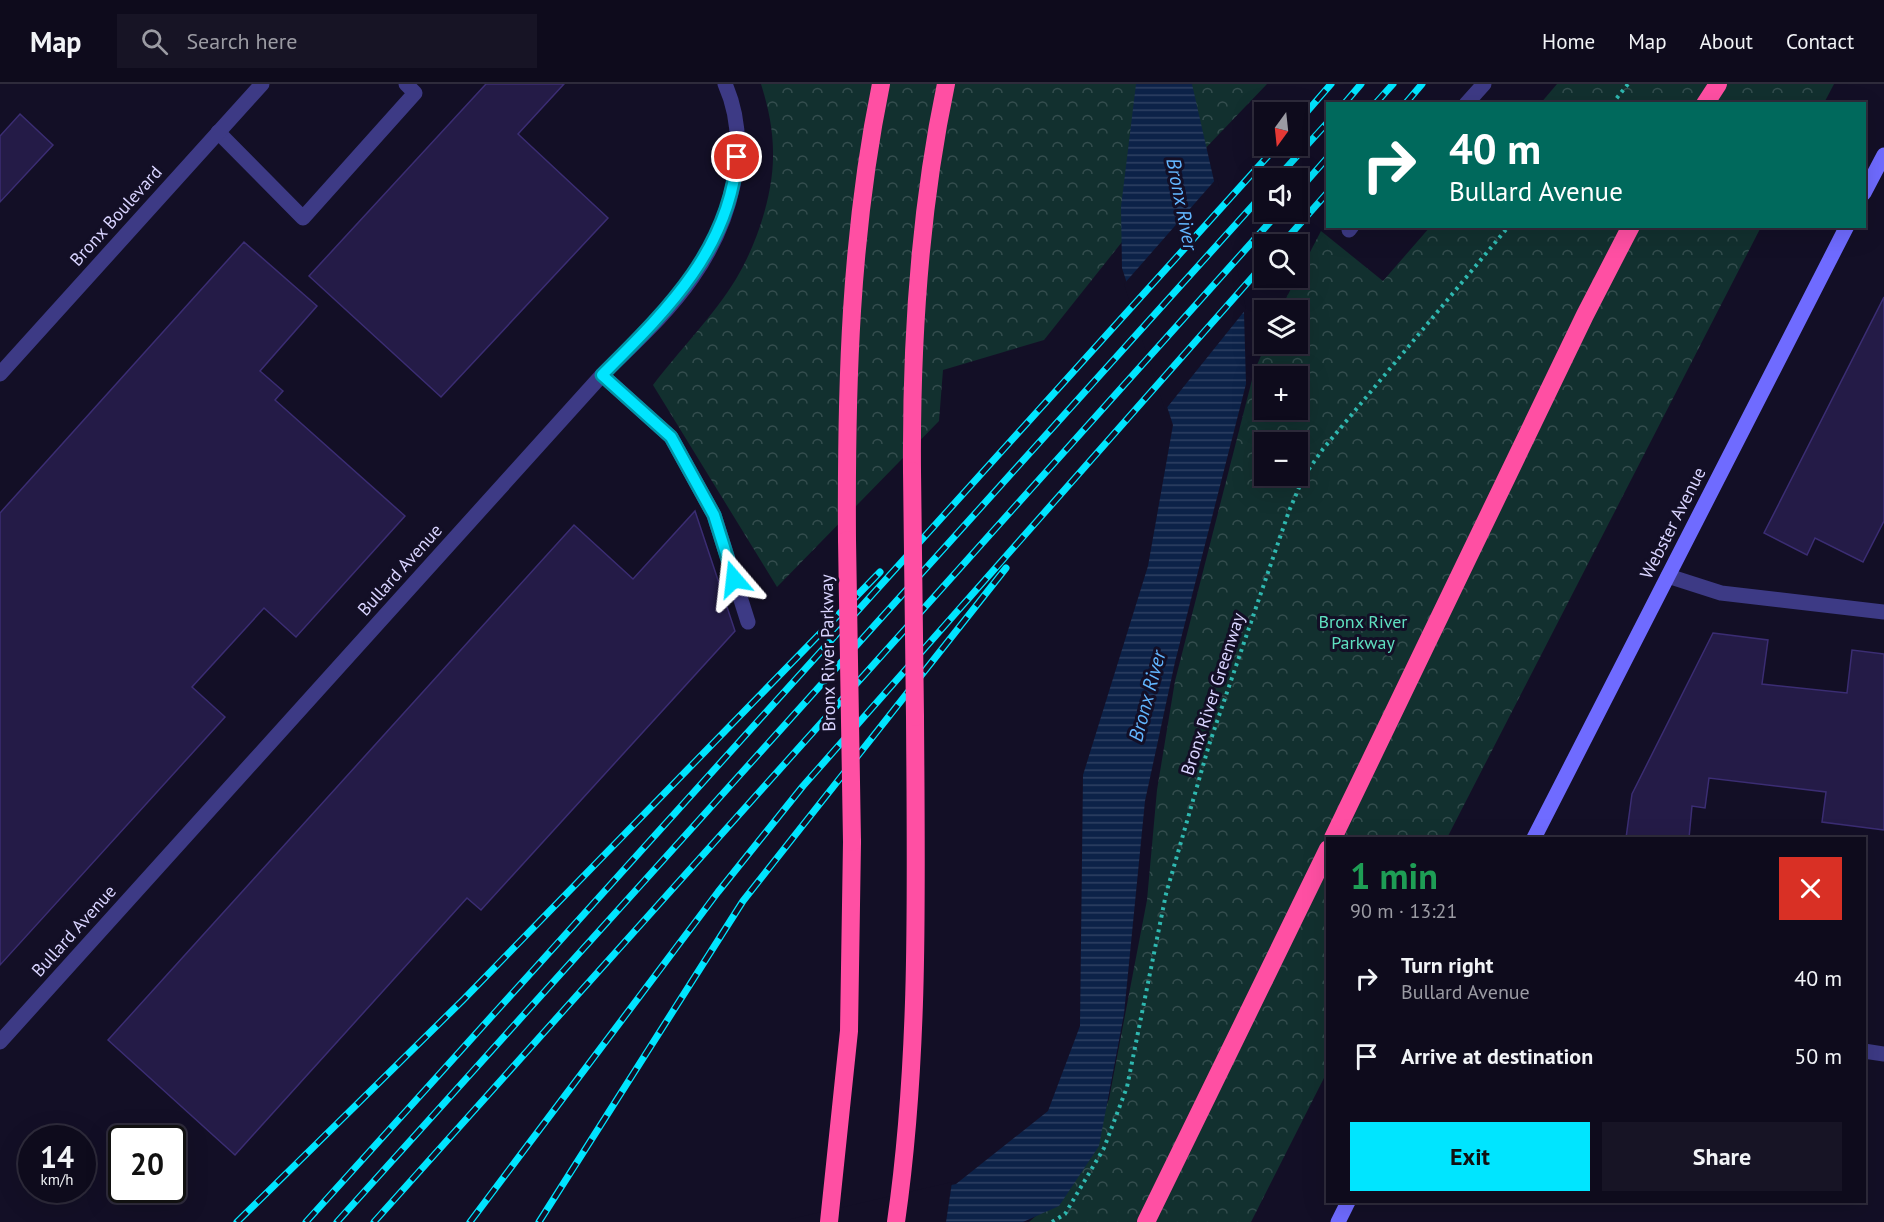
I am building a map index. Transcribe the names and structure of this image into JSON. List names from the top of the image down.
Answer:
{
  "streets": {
    "highway": ["Bronx River Parkway"],
    "main road": ["Webster Avenue"],
    "street": ["Bronx Boulevard", "Bullard Avenue"],
    "path": ["Bronx River Greenway"]
  },
  "water": ["Bronx River"],
  "parks": ["Bronx River Parkway"],
  "north": "bottom",
  "page": {
    "header": "Map",
    "search": "Search here",
    "nav": [
      "Home",
      "Map",
      "About",
      "Contact"
    ],
    "map_buttons": ["+", "−"],
    "turn": ["40 m", "Bullard Avenue"],
    "heading": ["1 min", "90 m · 13:21"],
    "list": [
      {
        "name": "Turn right",
        "note": "Bullard Avenue",
        "value": "40 m"
      },
      {
        "name": "Arrive at destination",
        "value": "50 m"
      }
    ],
    "buttons": ["Exit", "Share"],
    "speed": "14 km/h",
    "limit": "20"
  }
}
